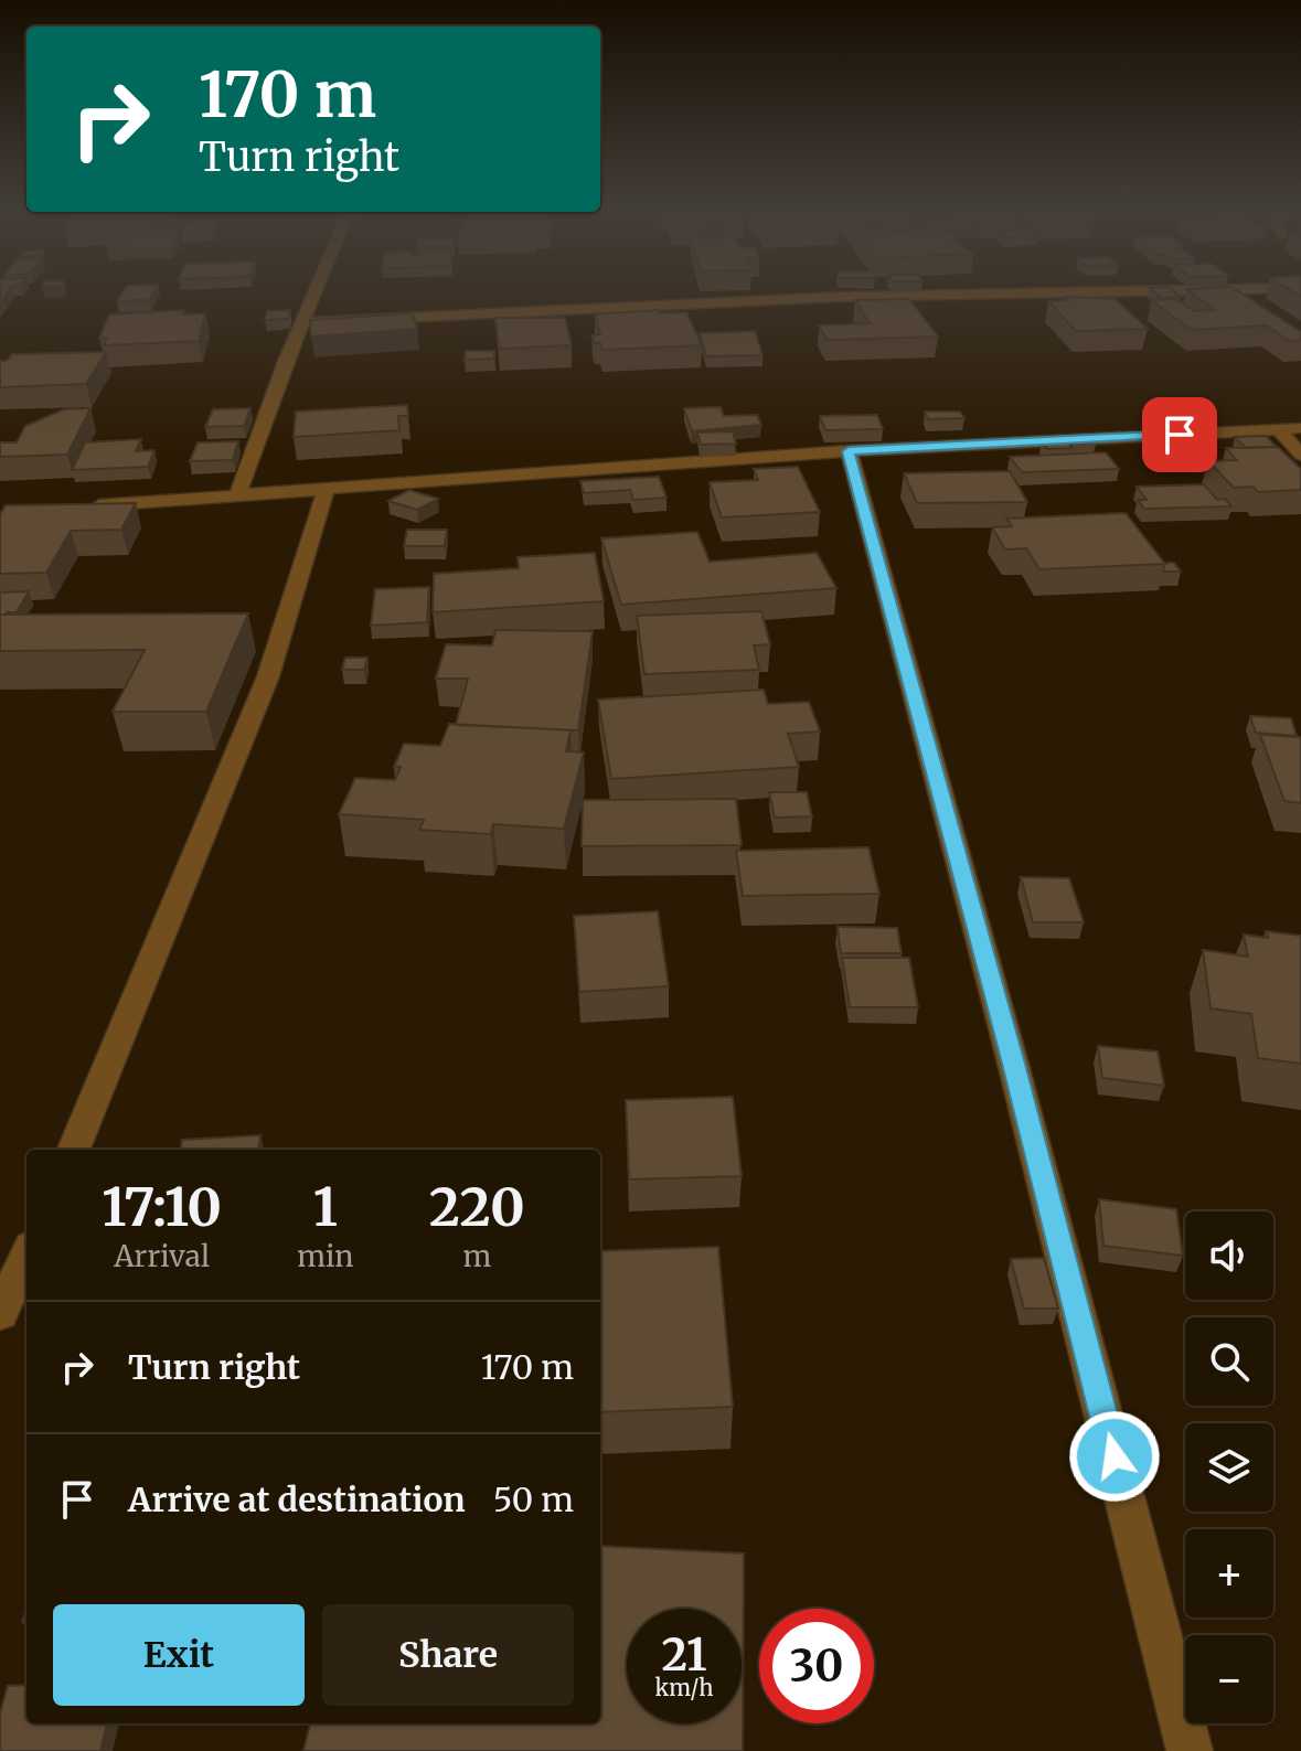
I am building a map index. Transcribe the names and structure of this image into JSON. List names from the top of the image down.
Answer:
{
  "page": {
    "turn": ["170 m", "Turn right"],
    "eta": [
      "17:10",
      "Arrival",
      "1",
      "min",
      "220",
      "m"
    ],
    "map_buttons": ["+", "−"],
    "list": [
      {
        "name": "Turn right",
        "value": "170 m"
      },
      {
        "name": "Arrive at destination",
        "value": "50 m"
      }
    ],
    "buttons": ["Exit", "Share"],
    "speed": "21 km/h",
    "limit": "30"
  }
}
